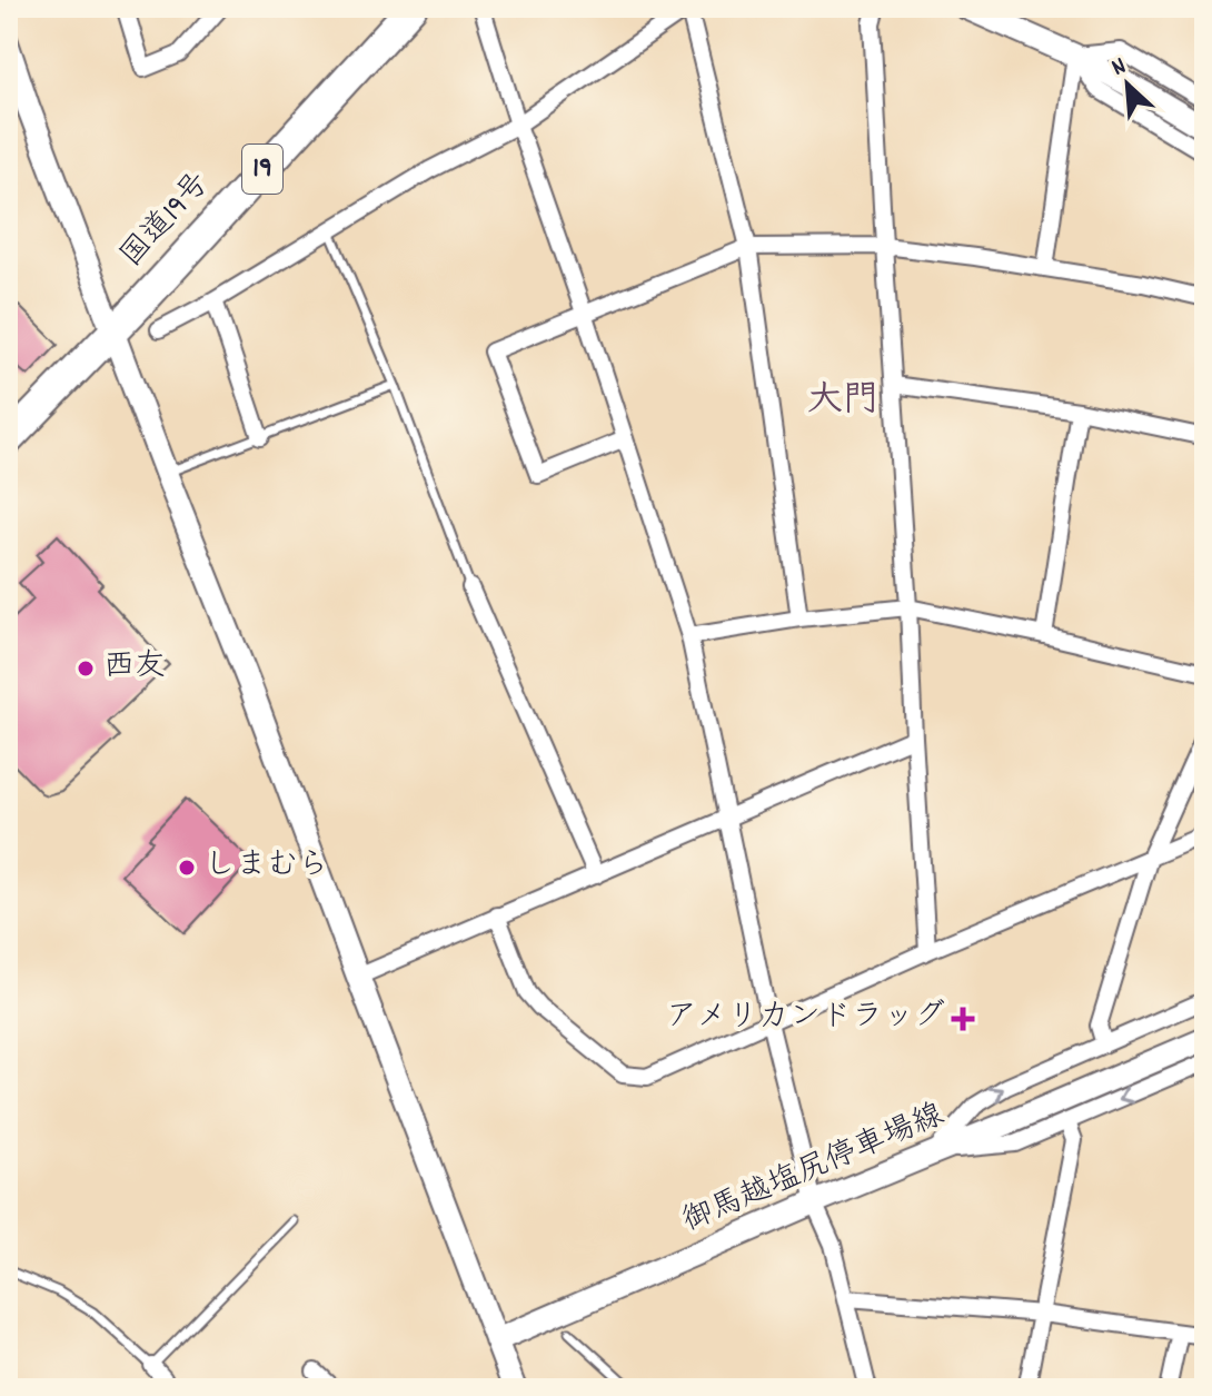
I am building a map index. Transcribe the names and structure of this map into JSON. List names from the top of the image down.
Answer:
{
  "streets": {
    "highway": ["19", "国道19号"],
    "street": ["御馬越塩尻停車場線"]
  },
  "districts": ["大門"],
  "places": {
    "other": ["西友", "しまむら"],
    "health": ["アメリカンドラッグ"]
  },
  "north": "top left"
}
